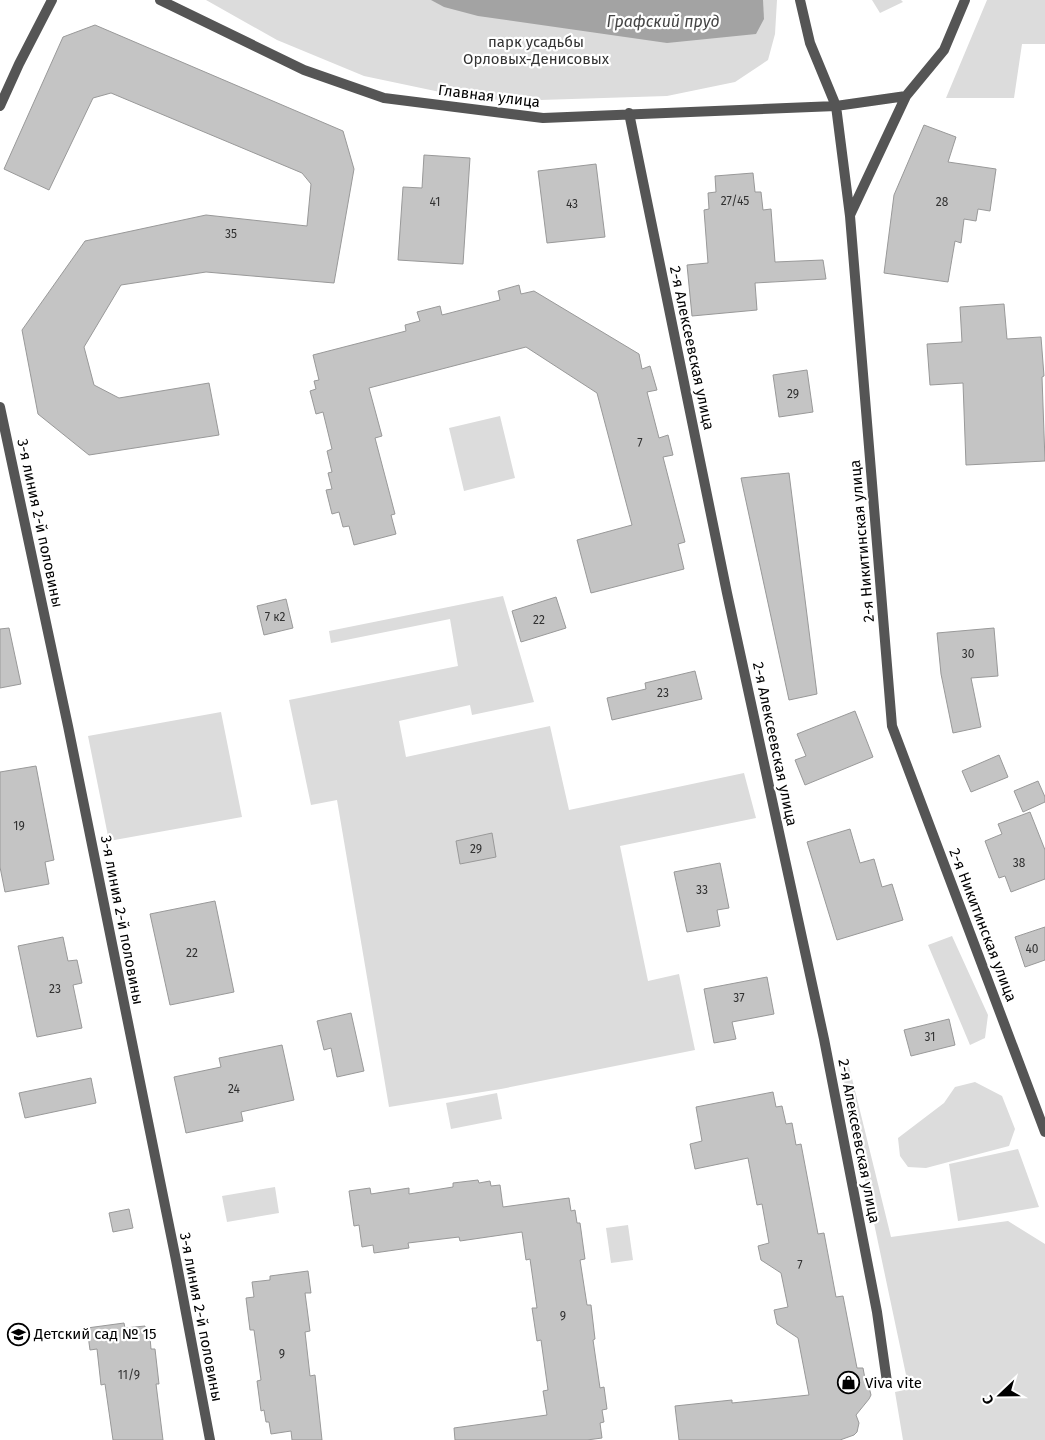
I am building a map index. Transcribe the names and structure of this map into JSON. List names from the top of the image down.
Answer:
{
  "streets": {
    "street": [
      "Главная улица",
      "2-я Алексеевская улица",
      "3-я линия 2-й половины",
      "2-я Никитинская улица"
    ]
  },
  "crossings": [
    ["Главная улица", "2-я Алексеевская улица"],
    ["Главная улица", "2-я Никитинская улица"]
  ],
  "water": ["Графский пруд"],
  "parks": ["парк усадьбы Орловых-Денисовых"],
  "places": {
    "school or university": ["Детский сад № 15"],
    "shop": ["Viva vite"]
  },
  "house_numbers": [
    "27/45",
    "41",
    "28",
    "43",
    "35",
    "29",
    "7",
    "7 к2",
    "22",
    "30",
    "23",
    "19",
    "29",
    "38",
    "33",
    "40",
    "22",
    "23",
    "37",
    "31",
    "24",
    "7",
    "9",
    "9",
    "11/9"
  ],
  "north": "left"
}
